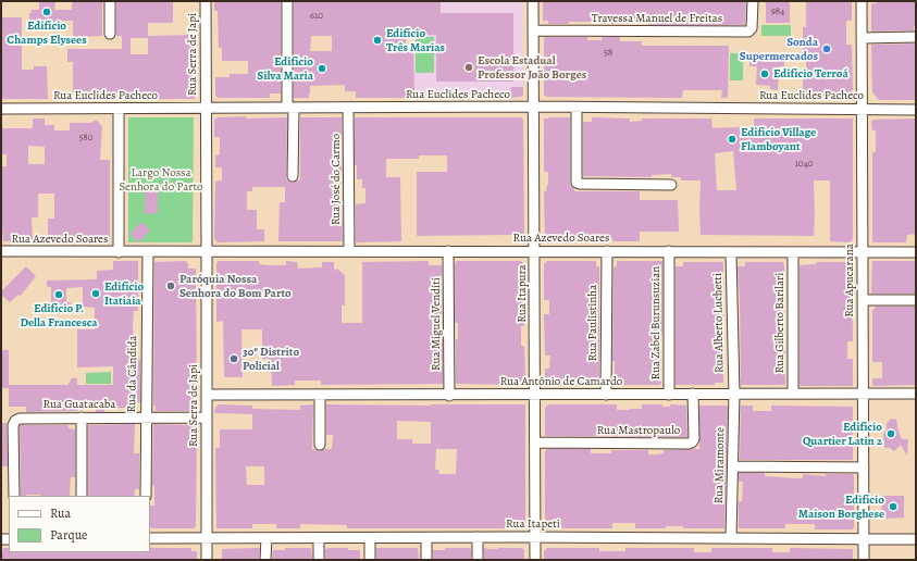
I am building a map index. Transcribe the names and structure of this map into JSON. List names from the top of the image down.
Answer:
{
  "streets": {
    "street": [
      "Travessa Manuel de Freitas",
      "Rua Serra de Japi",
      "Rua Euclides Pacheco",
      "Rua José do Carmo",
      "Rua Azevedo Soares",
      "Rua Apucarana",
      "Rua Itapura",
      "Rua Paulistinha",
      "Rua Zabel Burunsuzian",
      "Rua Alberto Luchetti",
      "Rua Gilberto Barilari",
      "Rua Miguel Venditi",
      "Rua da Cândida",
      "Rua Antônio de Camardo",
      "Rua Guatacaba",
      "Rua Mastropaulo",
      "Rua Miramonte",
      "Rua Itapeti"
    ]
  },
  "crossings": [
    ["Travessa Manuel de Freitas", "Rua Itapura"],
    ["Rua Serra de Japi", "Rua Euclides Pacheco"],
    ["Rua Serra de Japi", "Rua Azevedo Soares"],
    ["Rua Serra de Japi", "Rua Antônio de Camardo"],
    ["Rua Serra de Japi", "Rua Guatacaba"],
    ["Rua Serra de Japi", "Rua Itapeti"],
    ["Rua Euclides Pacheco", "Rua José do Carmo"],
    ["Rua Euclides Pacheco", "Rua Apucarana"],
    ["Rua Euclides Pacheco", "Rua Itapura"],
    ["Rua José do Carmo", "Rua Azevedo Soares"],
    ["Rua Azevedo Soares", "Rua Apucarana"],
    ["Rua Azevedo Soares", "Rua Itapura"],
    ["Rua Azevedo Soares", "Rua Paulistinha"],
    ["Rua Azevedo Soares", "Rua Zabel Burunsuzian"],
    ["Rua Azevedo Soares", "Rua Alberto Luchetti"],
    ["Rua Azevedo Soares", "Rua Gilberto Barilari"],
    ["Rua Azevedo Soares", "Rua Miguel Venditi"],
    ["Rua Apucarana", "Rua Antônio de Camardo"],
    ["Rua Apucarana", "Rua Itapeti"],
    ["Rua Itapura", "Rua Antônio de Camardo"],
    ["Rua Itapura", "Rua Mastropaulo"],
    ["Rua Itapura", "Rua Itapeti"],
    ["Rua Paulistinha", "Rua Antônio de Camardo"],
    ["Rua Zabel Burunsuzian", "Rua Antônio de Camardo"],
    ["Rua Alberto Luchetti", "Rua Antônio de Camardo"],
    ["Rua Alberto Luchetti", "Rua Miramonte"],
    ["Rua Gilberto Barilari", "Rua Antônio de Camardo"],
    ["Rua Miguel Venditi", "Rua Antônio de Camardo"],
    ["Rua da Cândida", "Rua Guatacaba"],
    ["Rua Antônio de Camardo", "Rua Mastropaulo"],
    ["Rua Antônio de Camardo", "Rua Miramonte"],
    ["Rua Miramonte", "Rua Itapeti"]
  ],
  "parks": ["Largo Nossa Senhora do Parto"],
  "places": [
    "Edifício Champs Elysees",
    "Edifício Três Marias",
    "Sonda Supermercados",
    "Escola Estadual Professor João Borges",
    "Edifício Silva Maria",
    "Edifício Terroá",
    "Edifício Village Flamboyant",
    "Paróquia Nossa Senhora do Bom Parto",
    "Edifício Itatiaia",
    "Edifício P. Della Francesca",
    "30º Distrito Policial",
    "Edifício Quartier Latin 2",
    "Edifício Maison Borghese"
  ],
  "house_numbers": [
    "984",
    "610",
    "58",
    "580",
    "1040"
  ],
  "legend": ["Rua", "Parque"]
}
